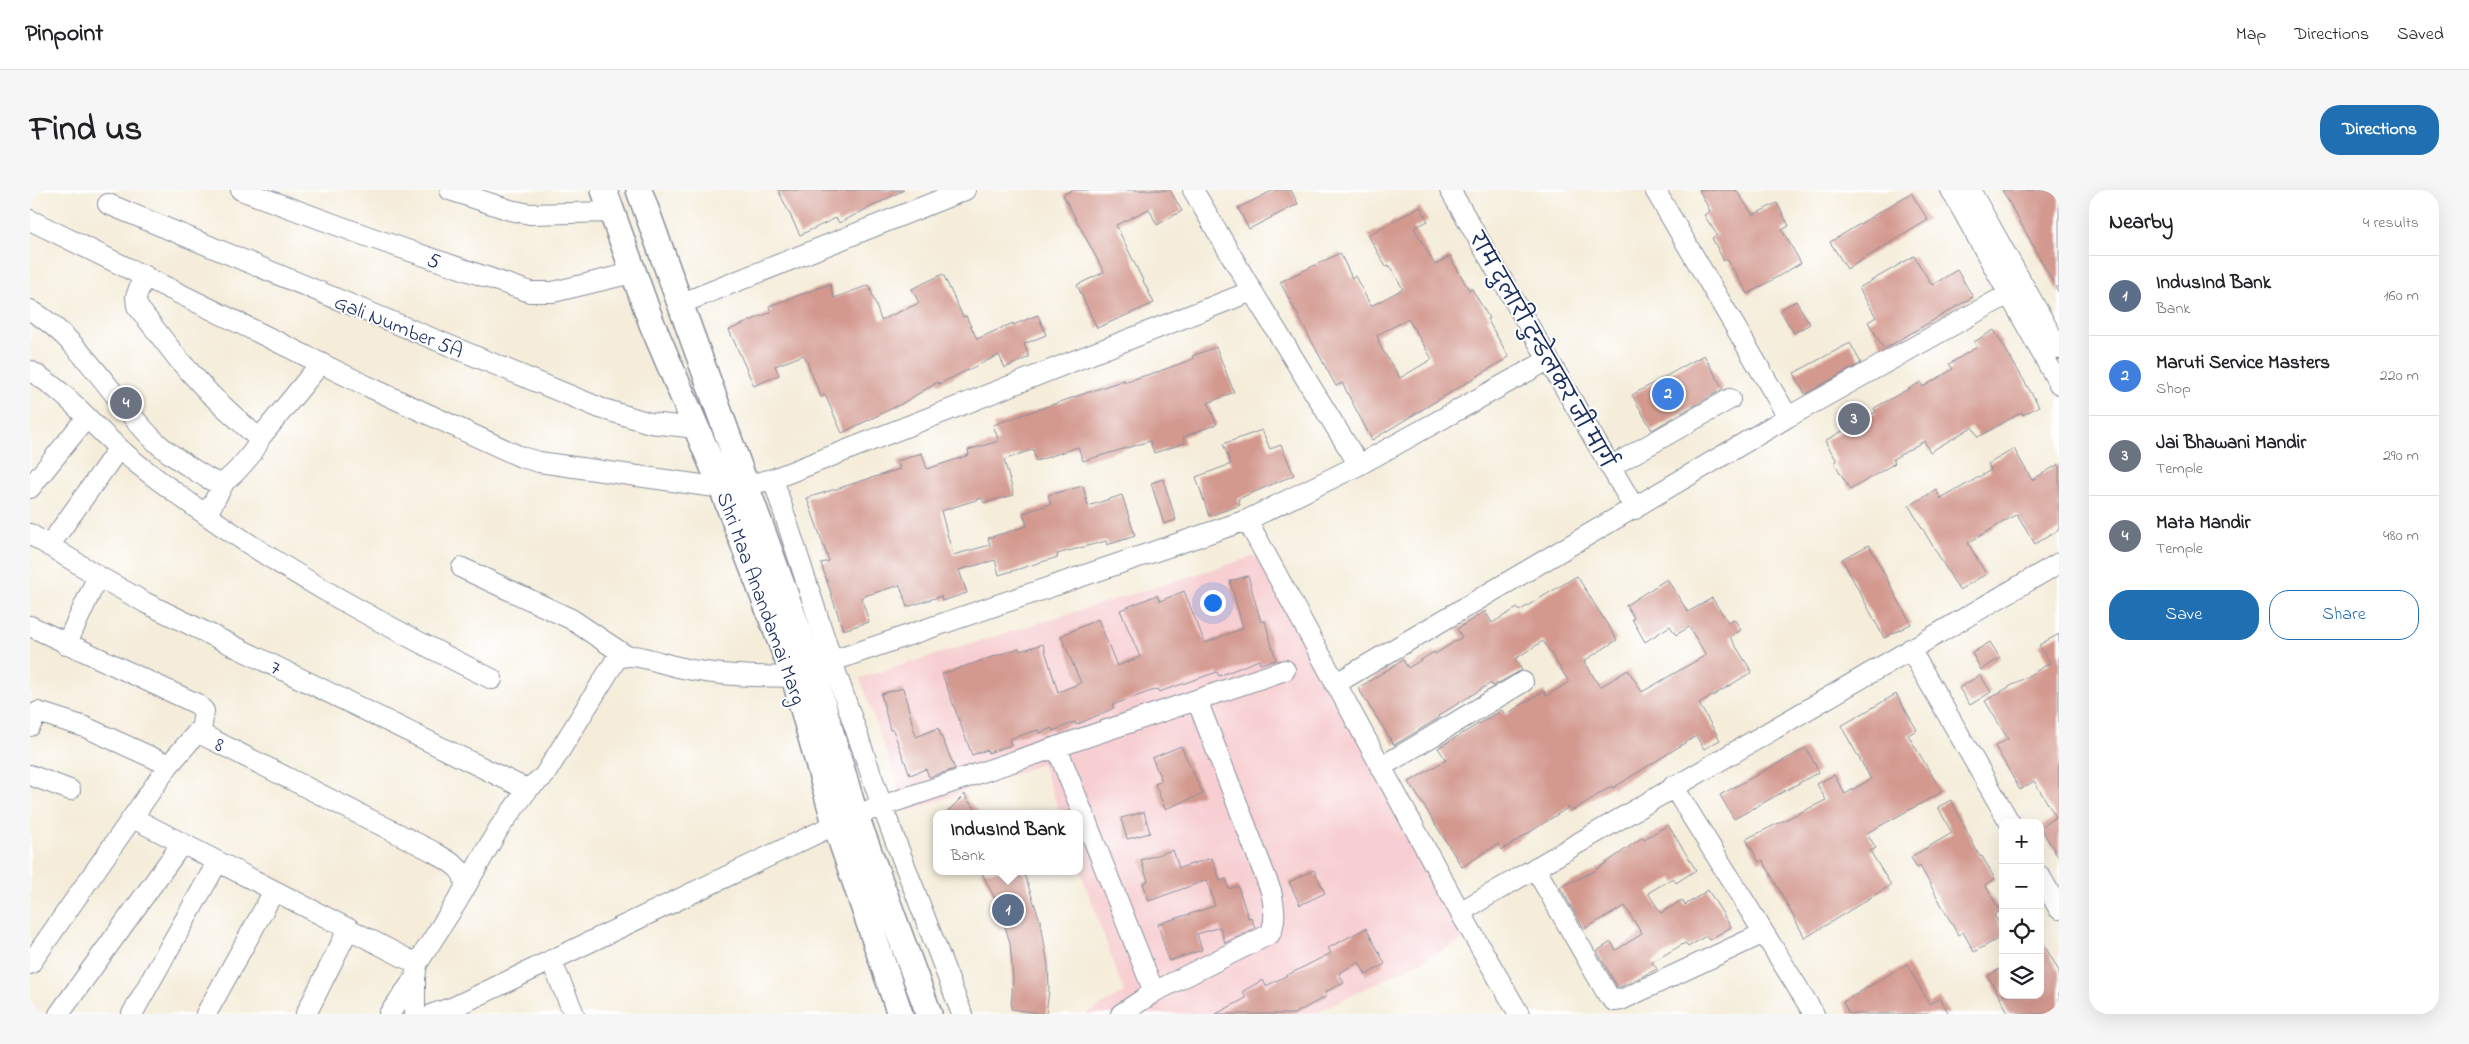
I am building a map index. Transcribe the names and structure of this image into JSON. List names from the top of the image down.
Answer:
{
  "streets": {
    "main road": ["Shri Maa Anandamai Marg"],
    "street": [
      "5",
      "Gali Number 5A",
      "राम दुलारी टुन्डेलकर जी मार्ग",
      "7",
      "8"
    ]
  },
  "crossings": [
    ["5", "Shri Maa Anandamai Marg"],
    ["Gali Number 5A", "Shri Maa Anandamai Marg"]
  ],
  "page": {
    "header": "Pinpoint",
    "nav": ["Map", "Directions", "Saved"],
    "title": "Find us",
    "buttons": [
      "Directions",
      ["Save", "Share"]
    ],
    "heading": ["Nearby", "4 results"],
    "list": [
      {
        "mark": "1",
        "name": "IndusInd Bank",
        "note": "Bank",
        "value": "160 m"
      },
      {
        "mark": "2",
        "name": "Maruti Service Masters",
        "note": "Shop",
        "value": "220 m"
      },
      {
        "mark": "3",
        "name": "Jai Bhawani Mandir",
        "note": "Temple",
        "value": "290 m"
      },
      {
        "mark": "4",
        "name": "Mata Mandir",
        "note": "Temple",
        "value": "480 m"
      }
    ],
    "pins": [
      "2",
      "4",
      "3",
      "1"
    ],
    "popup": ["IndusInd Bank", "Bank"],
    "map_buttons": ["+", "−"]
  }
}
